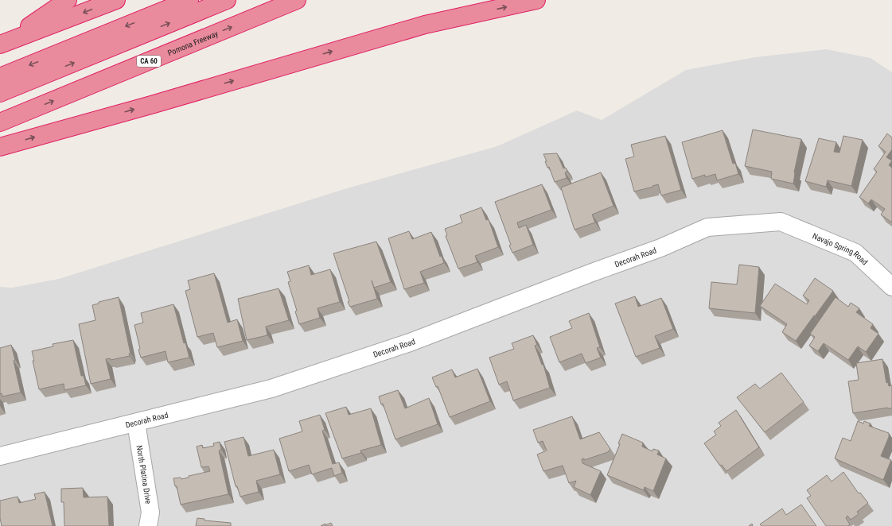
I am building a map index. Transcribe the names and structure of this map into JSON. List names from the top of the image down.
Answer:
{
  "streets": {
    "highway": ["Pomona Freeway", "CA 60"],
    "street": ["Navajo Spring Road", "Decorah Road", "North Platina Drive"]
  },
  "crossings": [
    ["Navajo Spring Road", "Decorah Road"],
    ["Decorah Road", "North Platina Drive"]
  ]
}
